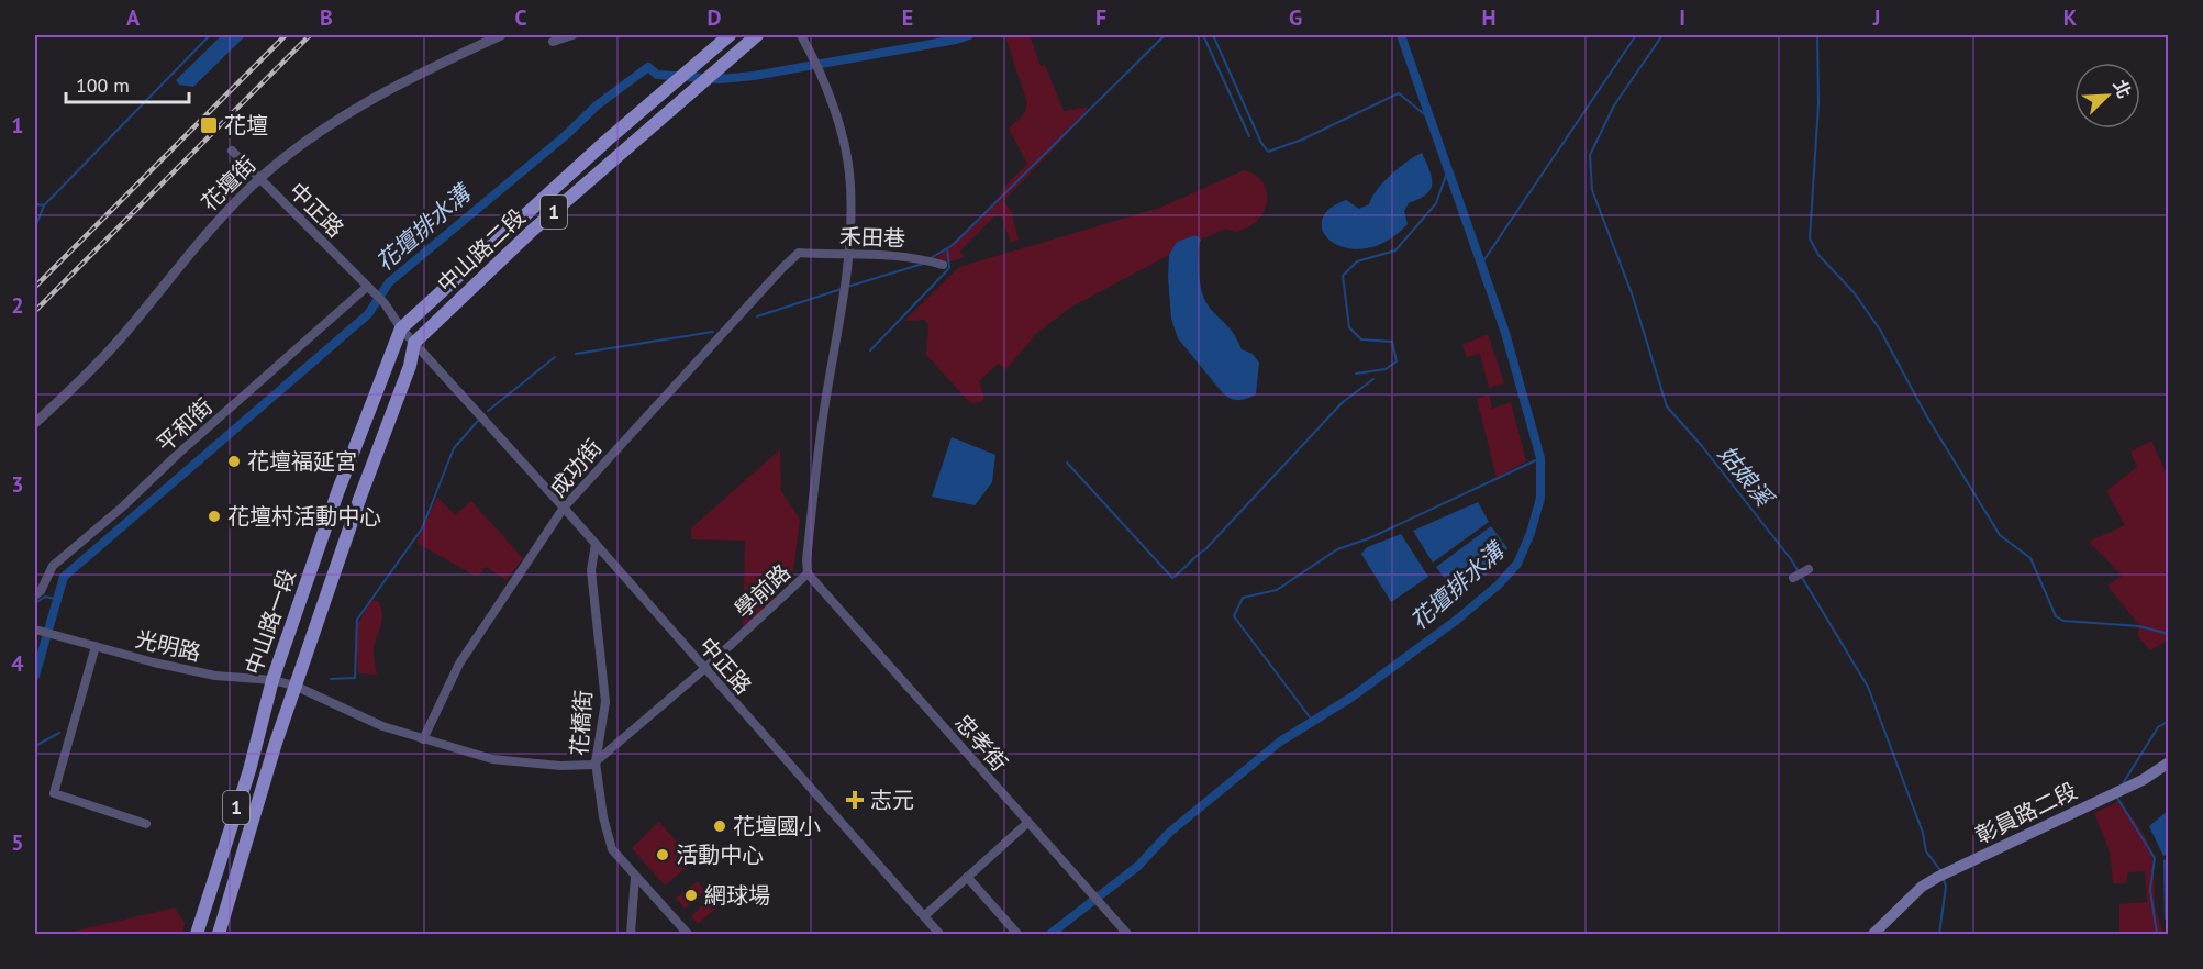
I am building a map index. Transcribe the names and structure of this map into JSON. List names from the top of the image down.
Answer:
{
  "streets": {
    "main road": [
      "1",
      "中山路二段",
      "中山路一段",
      "彰員路二段"
    ],
    "street": [
      "花壇街",
      "中正路",
      "禾田巷",
      "平和街",
      "成功街",
      "學前路",
      "光明路",
      "花橋街",
      "忠孝街"
    ]
  },
  "crossings": [
    ["花壇街", "中正路"],
    ["中正路", "中山路二段"],
    ["中正路", "平和街"],
    ["中正路", "成功街"],
    ["中正路", "學前路"],
    ["中正路", "中山路一段"],
    ["中正路", "花橋街"],
    ["禾田巷", "成功街"],
    ["禾田巷", "學前路"],
    ["中山路二段", "中山路一段"],
    ["學前路", "花橋街"],
    ["學前路", "忠孝街"],
    ["中山路一段", "光明路"]
  ],
  "water": ["花壇排水溝", "姑娘溪"],
  "places": {
    "transit": ["花壇"],
    "other": [
      "花壇福延宮",
      "花壇村活動中心",
      "花壇國小",
      "活動中心",
      "網球場"
    ],
    "health": ["志元"]
  },
  "scale_bar": "100 m",
  "north": "top right",
  "grid": {
    "columns": [
      "A",
      "B",
      "C",
      "D",
      "E",
      "F",
      "G",
      "H",
      "I",
      "J",
      "K"
    ],
    "rows": [
      "1",
      "2",
      "3",
      "4",
      "5"
    ]
  }
}
